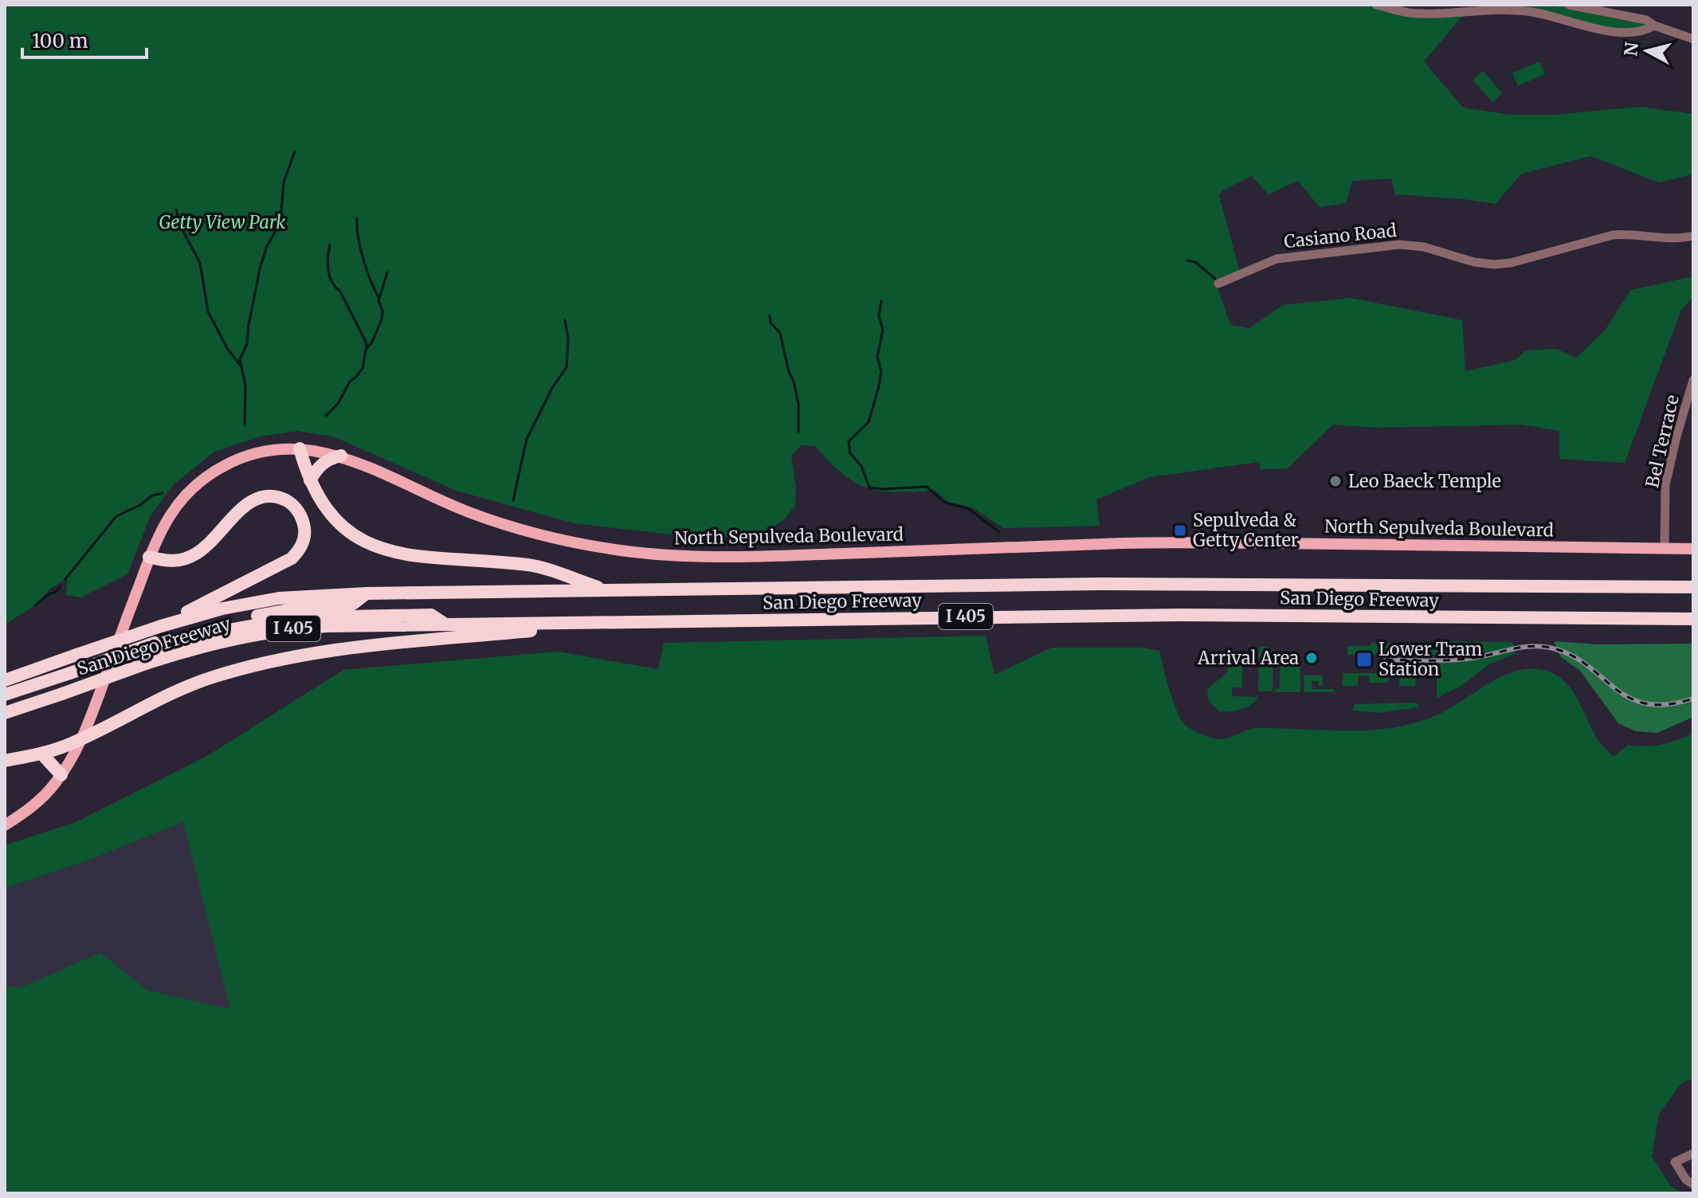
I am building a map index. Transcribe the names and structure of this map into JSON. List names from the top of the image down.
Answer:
{
  "streets": {
    "highway": ["San Diego Freeway", "I 405"],
    "main road": ["North Sepulveda Boulevard"],
    "street": ["Casiano Road", "Bel Terrace"]
  },
  "crossings": [
    ["Bel Terrace", "North Sepulveda Boulevard"]
  ],
  "parks": ["Getty View Park"],
  "places": {
    "other": ["Leo Baeck Temple", "Arrival Area"],
    "transit": ["Sepulveda & Getty Center", "Lower Tram Station"]
  },
  "scale_bar": "100 m",
  "north": "left"
}
